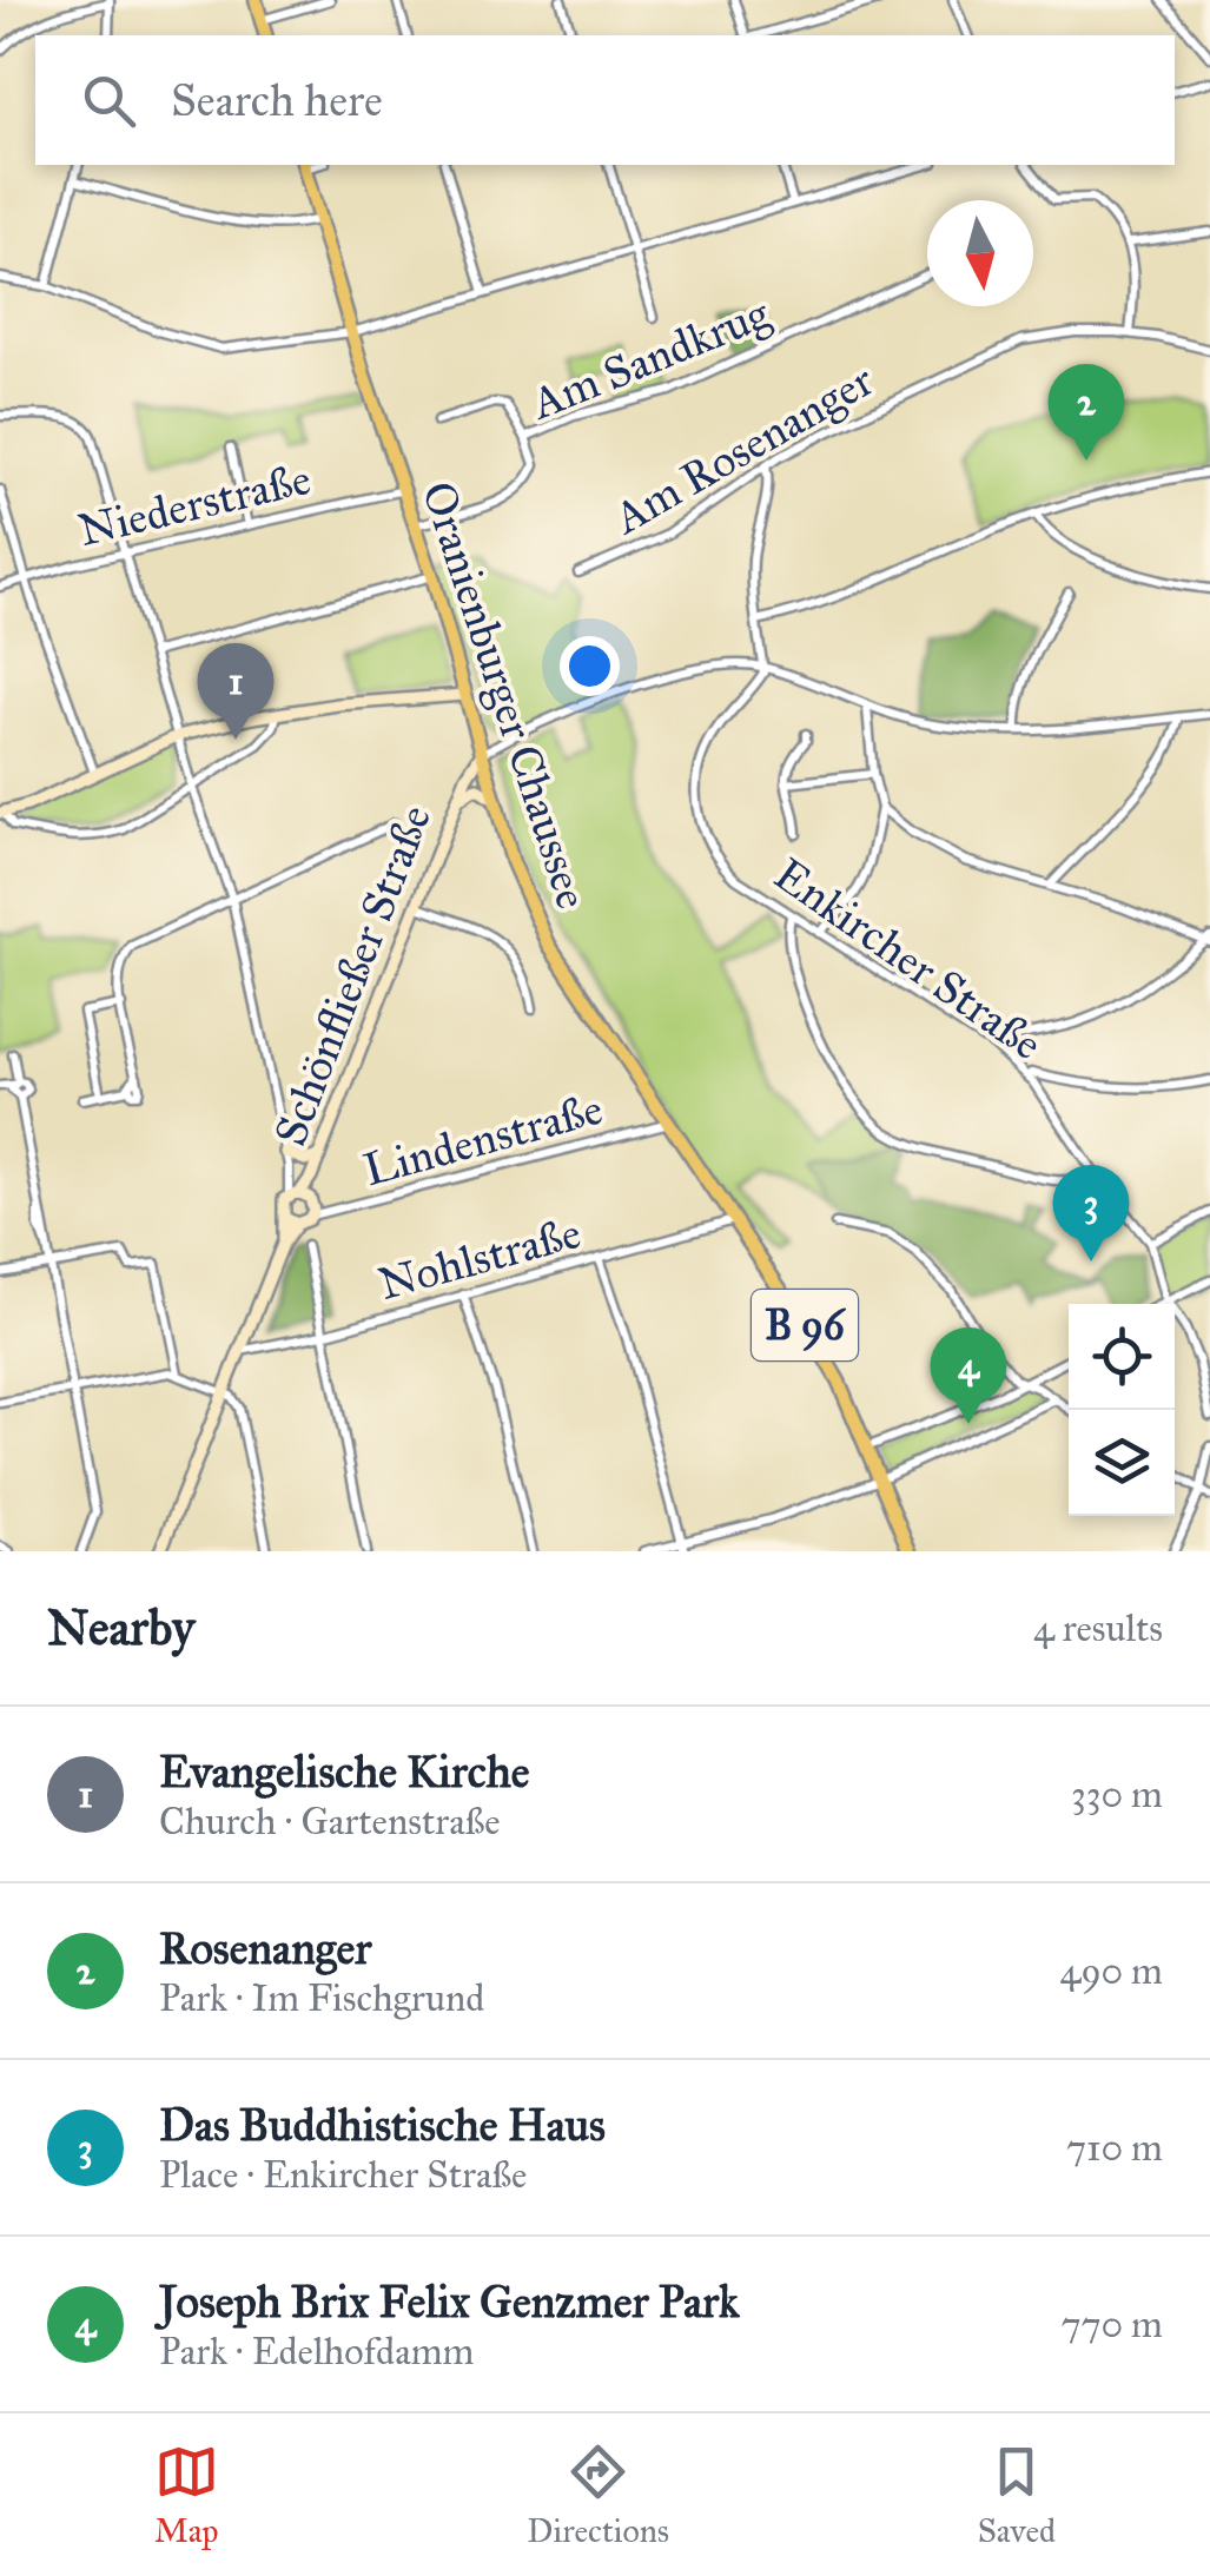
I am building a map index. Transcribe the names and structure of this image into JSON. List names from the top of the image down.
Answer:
{
  "streets": {
    "main road": ["Oranienburger Chaussee", "Schönfließer Straße", "B 96"],
    "street": [
      "Am Sandkrug",
      "Am Rosenanger",
      "Niederstraße",
      "Enkircher Straße",
      "Lindenstraße",
      "Nohlstraße"
    ]
  },
  "crossings": [
    ["Am Sandkrug", "Oranienburger Chaussee"],
    ["Niederstraße", "Oranienburger Chaussee"],
    ["Oranienburger Chaussee", "Schönfließer Straße"],
    ["Oranienburger Chaussee", "Lindenstraße"],
    ["Oranienburger Chaussee", "Nohlstraße"],
    ["Oranienburger Chaussee", "B 96"]
  ],
  "north": "bottom",
  "page": {
    "search": "Search here",
    "pins": [
      "2",
      "1",
      "3",
      "4"
    ],
    "heading": ["Nearby", "4 results"],
    "list": [
      {
        "mark": "1",
        "name": "Evangelische Kirche",
        "note": "Church · Gartenstraße",
        "value": "330 m"
      },
      {
        "mark": "2",
        "name": "Rosenanger",
        "note": "Park · Im Fischgrund",
        "value": "490 m"
      },
      {
        "mark": "3",
        "name": "Das Buddhistische Haus",
        "note": "Place · Enkircher Straße",
        "value": "710 m"
      },
      {
        "mark": "4",
        "name": "Joseph Brix Felix Genzmer Park",
        "note": "Park · Edelhofdamm",
        "value": "770 m"
      }
    ],
    "nav": ["Map", "Directions", "Saved"]
  }
}
